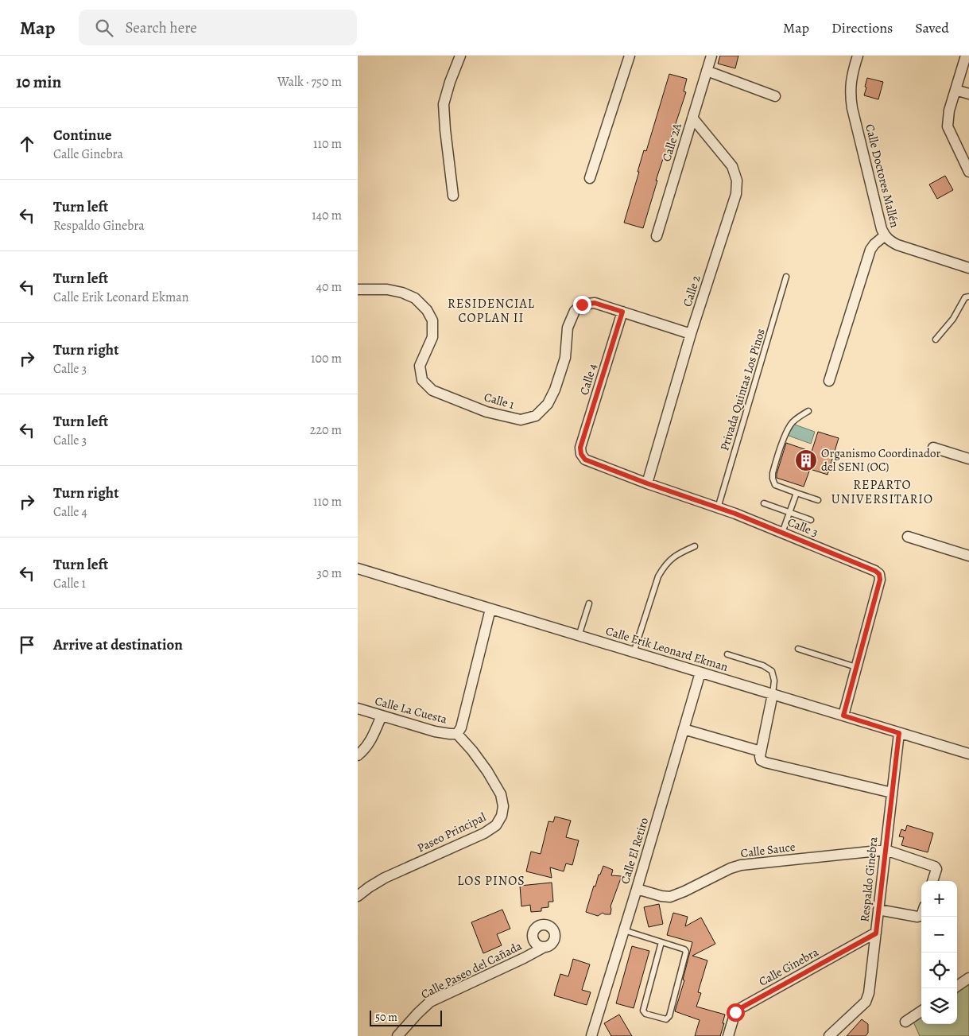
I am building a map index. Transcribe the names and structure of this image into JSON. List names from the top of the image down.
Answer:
{
  "streets": {
    "street": [
      "Calle 2A",
      "Calle Doctores Mallén",
      "Calle 2",
      "Calle 4",
      "Calle 1",
      "Calle 3",
      "Calle Erik Leonard Ekman",
      "Calle La Cuesta",
      "Paseo Principal",
      "Calle Sauce",
      "Calle El Retiro",
      "Respaldo Ginebra",
      "Calle Ginebra",
      "Calle Paseo del Cañada"
    ],
    "lane": ["Privada Quintas Los Pinos"]
  },
  "crossings": [
    ["Calle 2A", "Calle 2"],
    ["Calle 2", "Calle 1"],
    ["Calle 2", "Calle 3"],
    ["Calle 4", "Calle 1"],
    ["Calle 4", "Calle 3"],
    ["Privada Quintas Los Pinos", "Calle 3"],
    ["Calle 3", "Calle Erik Leonard Ekman"],
    ["Calle Erik Leonard Ekman", "Calle El Retiro"],
    ["Calle Erik Leonard Ekman", "Respaldo Ginebra"],
    ["Calle La Cuesta", "Paseo Principal"],
    ["Calle Sauce", "Calle El Retiro"],
    ["Calle Sauce", "Respaldo Ginebra"],
    ["Respaldo Ginebra", "Calle Ginebra"]
  ],
  "districts": ["RESIDENCIAL COPLAN II", "REPARTO UNIVERSITARIO", "LOS PINOS"],
  "places": {
    "building": ["Organismo Coordinador del SENI (OC)"]
  },
  "scale_bar": "50 m",
  "page": {
    "header": "Map",
    "search": "Search here",
    "nav": ["Map", "Directions", "Saved"],
    "heading": ["10 min", "Walk · 750 m"],
    "list": [
      ["Continue", "Calle Ginebra", "110 m"],
      ["Turn left", "Respaldo Ginebra", "140 m"],
      ["Turn left", "Calle Erik Leonard Ekman", "40 m"],
      ["Turn right", "Calle 3", "100 m"],
      ["Turn left", "Calle 3", "220 m"],
      ["Turn right", "Calle 4", "110 m"],
      ["Turn left", "Calle 1", "30 m"],
      "Arrive at destination"
    ],
    "map_buttons": ["+", "−"],
    "scale": "50 m"
  }
}
